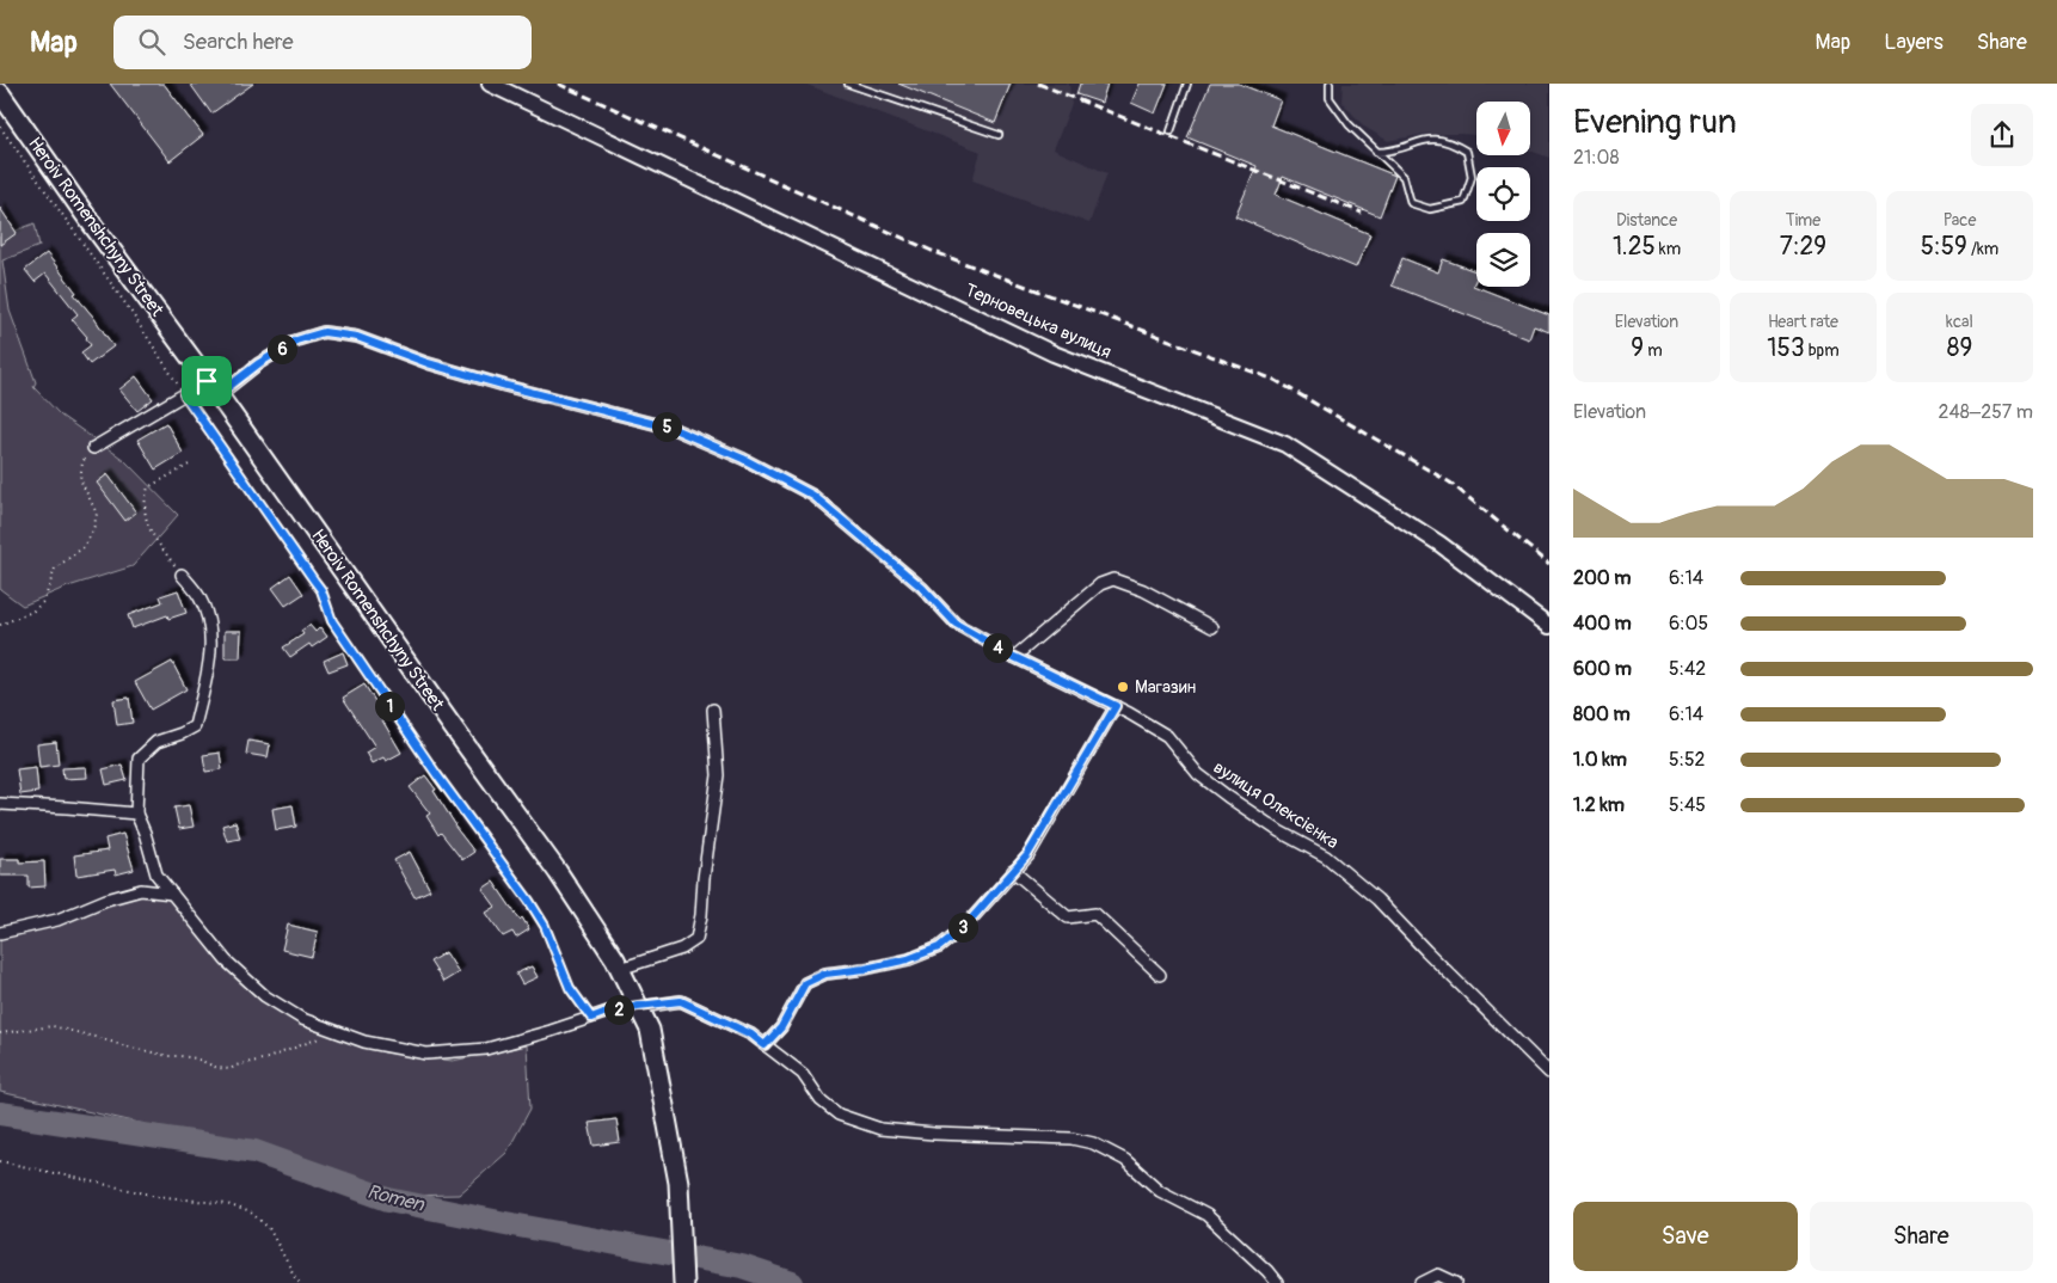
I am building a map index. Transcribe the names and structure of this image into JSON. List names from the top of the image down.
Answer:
{
  "streets": {
    "main road": ["Heroiv Romenshchyny Street", "Терновецька вулиця"],
    "street": ["вулиця Олексієнка"]
  },
  "crossings": [
    ["Heroiv Romenshchyny Street", "вулиця Олексієнка"]
  ],
  "water": ["Romen"],
  "places": ["Магазин"],
  "north": "bottom",
  "page": {
    "header": "Map",
    "search": "Search here",
    "nav": ["Map", "Layers", "Share"],
    "heading": ["Evening run", "21:08"],
    "stats": [
      ["Distance", "1.25 km"],
      ["Time", "7:29"],
      ["Pace", "5:59 /km"],
      ["Elevation", "9 m"],
      ["Heart rate", "153 bpm"],
      ["kcal", "89"]
    ],
    "pins": [
      "6",
      "5",
      "4",
      "1",
      "3",
      "2"
    ],
    "chart": ["Elevation", "248–257 m"],
    "list": [
      {
        "name": "200 m",
        "note": "6:14"
      },
      {
        "name": "400 m",
        "note": "6:05"
      },
      {
        "name": "600 m",
        "note": "5:42"
      },
      {
        "name": "800 m",
        "note": "6:14"
      },
      {
        "name": "1.0 km",
        "note": "5:52"
      },
      {
        "name": "1.2 km",
        "note": "5:45"
      }
    ],
    "buttons": ["Save", "Share"]
  }
}
